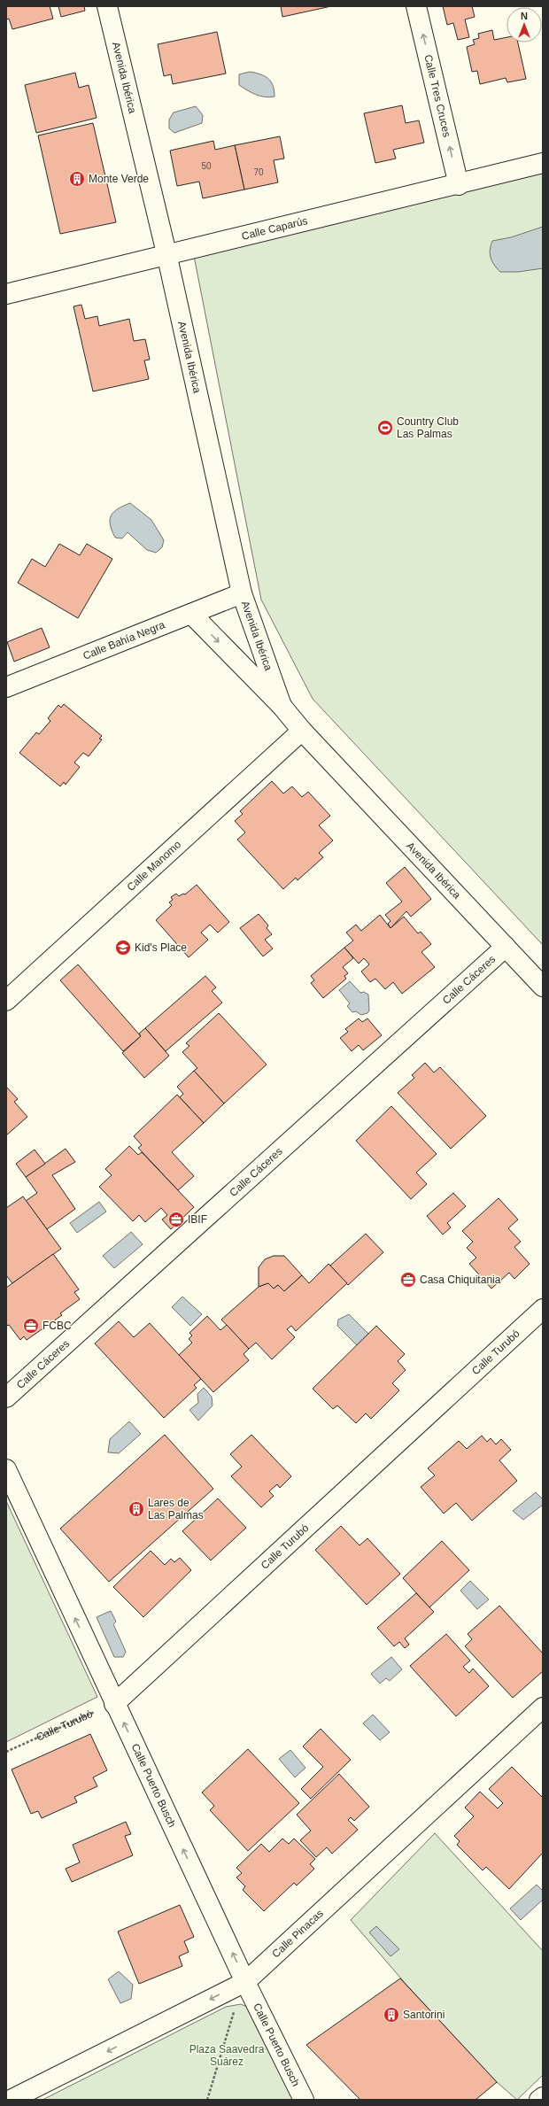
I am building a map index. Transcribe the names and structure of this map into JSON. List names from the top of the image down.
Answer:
{
  "streets": {
    "street": [
      "Avenida Ibérica",
      "Calle Tres Cruces",
      "Calle Caparús",
      "Calle Bahía Negra",
      "Calle Manomo",
      "Calle Cáceres",
      "Calle Turubó",
      "Calle Puerto Busch",
      "Calle Pinacas"
    ]
  },
  "crossings": [
    ["Avenida Ibérica", "Calle Caparús"],
    ["Avenida Ibérica", "Calle Bahía Negra"],
    ["Avenida Ibérica", "Calle Manomo"],
    ["Avenida Ibérica", "Calle Cáceres"],
    ["Calle Tres Cruces", "Calle Caparús"],
    ["Calle Turubó", "Calle Puerto Busch"],
    ["Calle Puerto Busch", "Calle Pinacas"]
  ],
  "one_way": ["Calle Tres Cruces", "Calle Puerto Busch", "Calle Pinacas"],
  "parks": ["Plaza Saavedra Suárez"],
  "places": {
    "building": ["Monte Verde", "Lares de Las Palmas", "Santorini"],
    "sports": ["Country Club Las Palmas"],
    "school or university": ["Kid's Place"],
    "office": ["IBIF", "Casa Chiquitania", "FCBC"]
  },
  "house_numbers": ["50", "70"],
  "north": "top"
}
